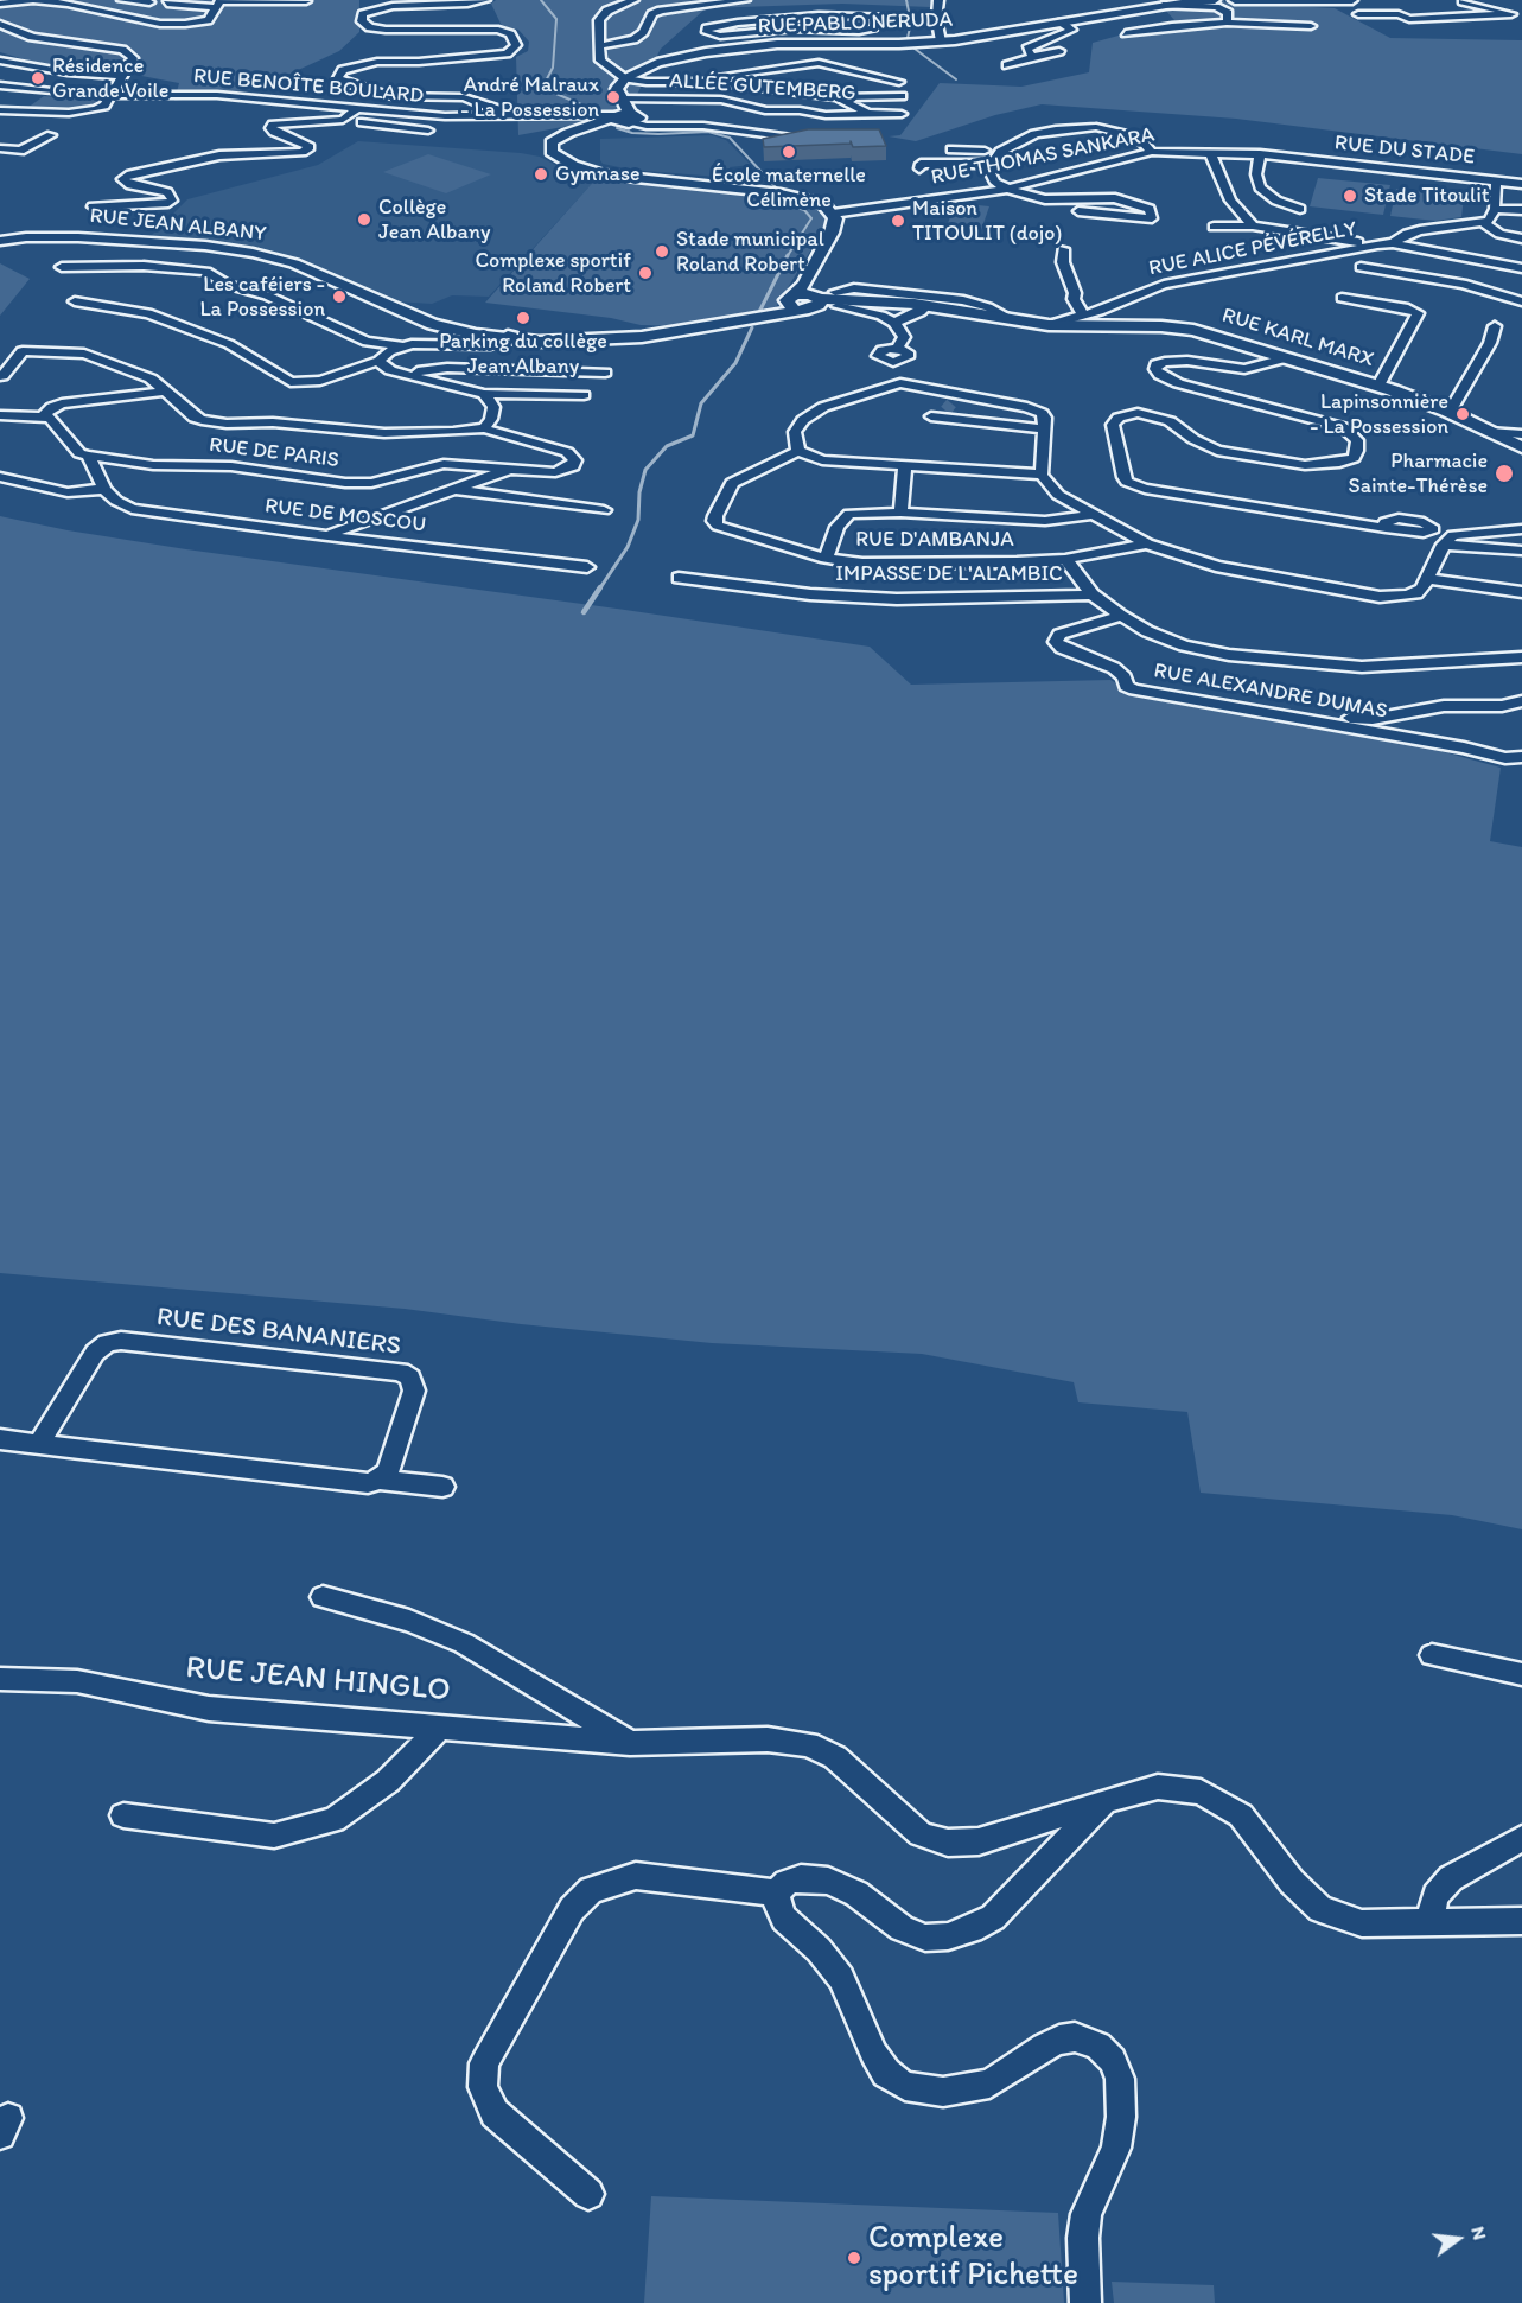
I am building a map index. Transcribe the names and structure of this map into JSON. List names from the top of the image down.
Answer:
{
  "streets": {
    "main road": ["RUE PABLO NERUDA", "RUE JEAN ALBANY", "RUE KARL MARX"],
    "street": [
      "RUE BENOÎTE BOULARD",
      "ALLÉE GUTEMBERG",
      "RUE DU STADE",
      "RUE THOMAS SANKARA",
      "RUE ALICE PÉVÉRELLY",
      "RUE DE PARIS",
      "RUE DE MOSCOU",
      "RUE D'AMBANJA",
      "IMPASSE DE L'ALAMBIC",
      "RUE ALEXANDRE DUMAS",
      "RUE DES BANANIERS",
      "RUE JEAN HINGLO"
    ]
  },
  "crossings": [
    ["RUE DU STADE", "RUE THOMAS SANKARA"],
    ["RUE ALICE PÉVÉRELLY", "RUE KARL MARX"],
    ["RUE DE PARIS", "RUE DE MOSCOU"]
  ],
  "places": [
    "Résidence Grande Voile",
    "André Malraux - La Possession",
    "École maternelle Célimène",
    "Gymnase",
    "Stade Titoulit",
    "Collège Jean Albany",
    "Maison TITOULIT (dojo)",
    "Stade municipal Roland Robert",
    "Complexe sportif Roland Robert",
    "Les caféiers - La Possession",
    "Parking du collège Jean Albany",
    "Lapinsonnière - La Possession",
    "Pharmacie Sainte-Thérèse",
    "Complexe sportif Pichette"
  ],
  "north": "right"
}
